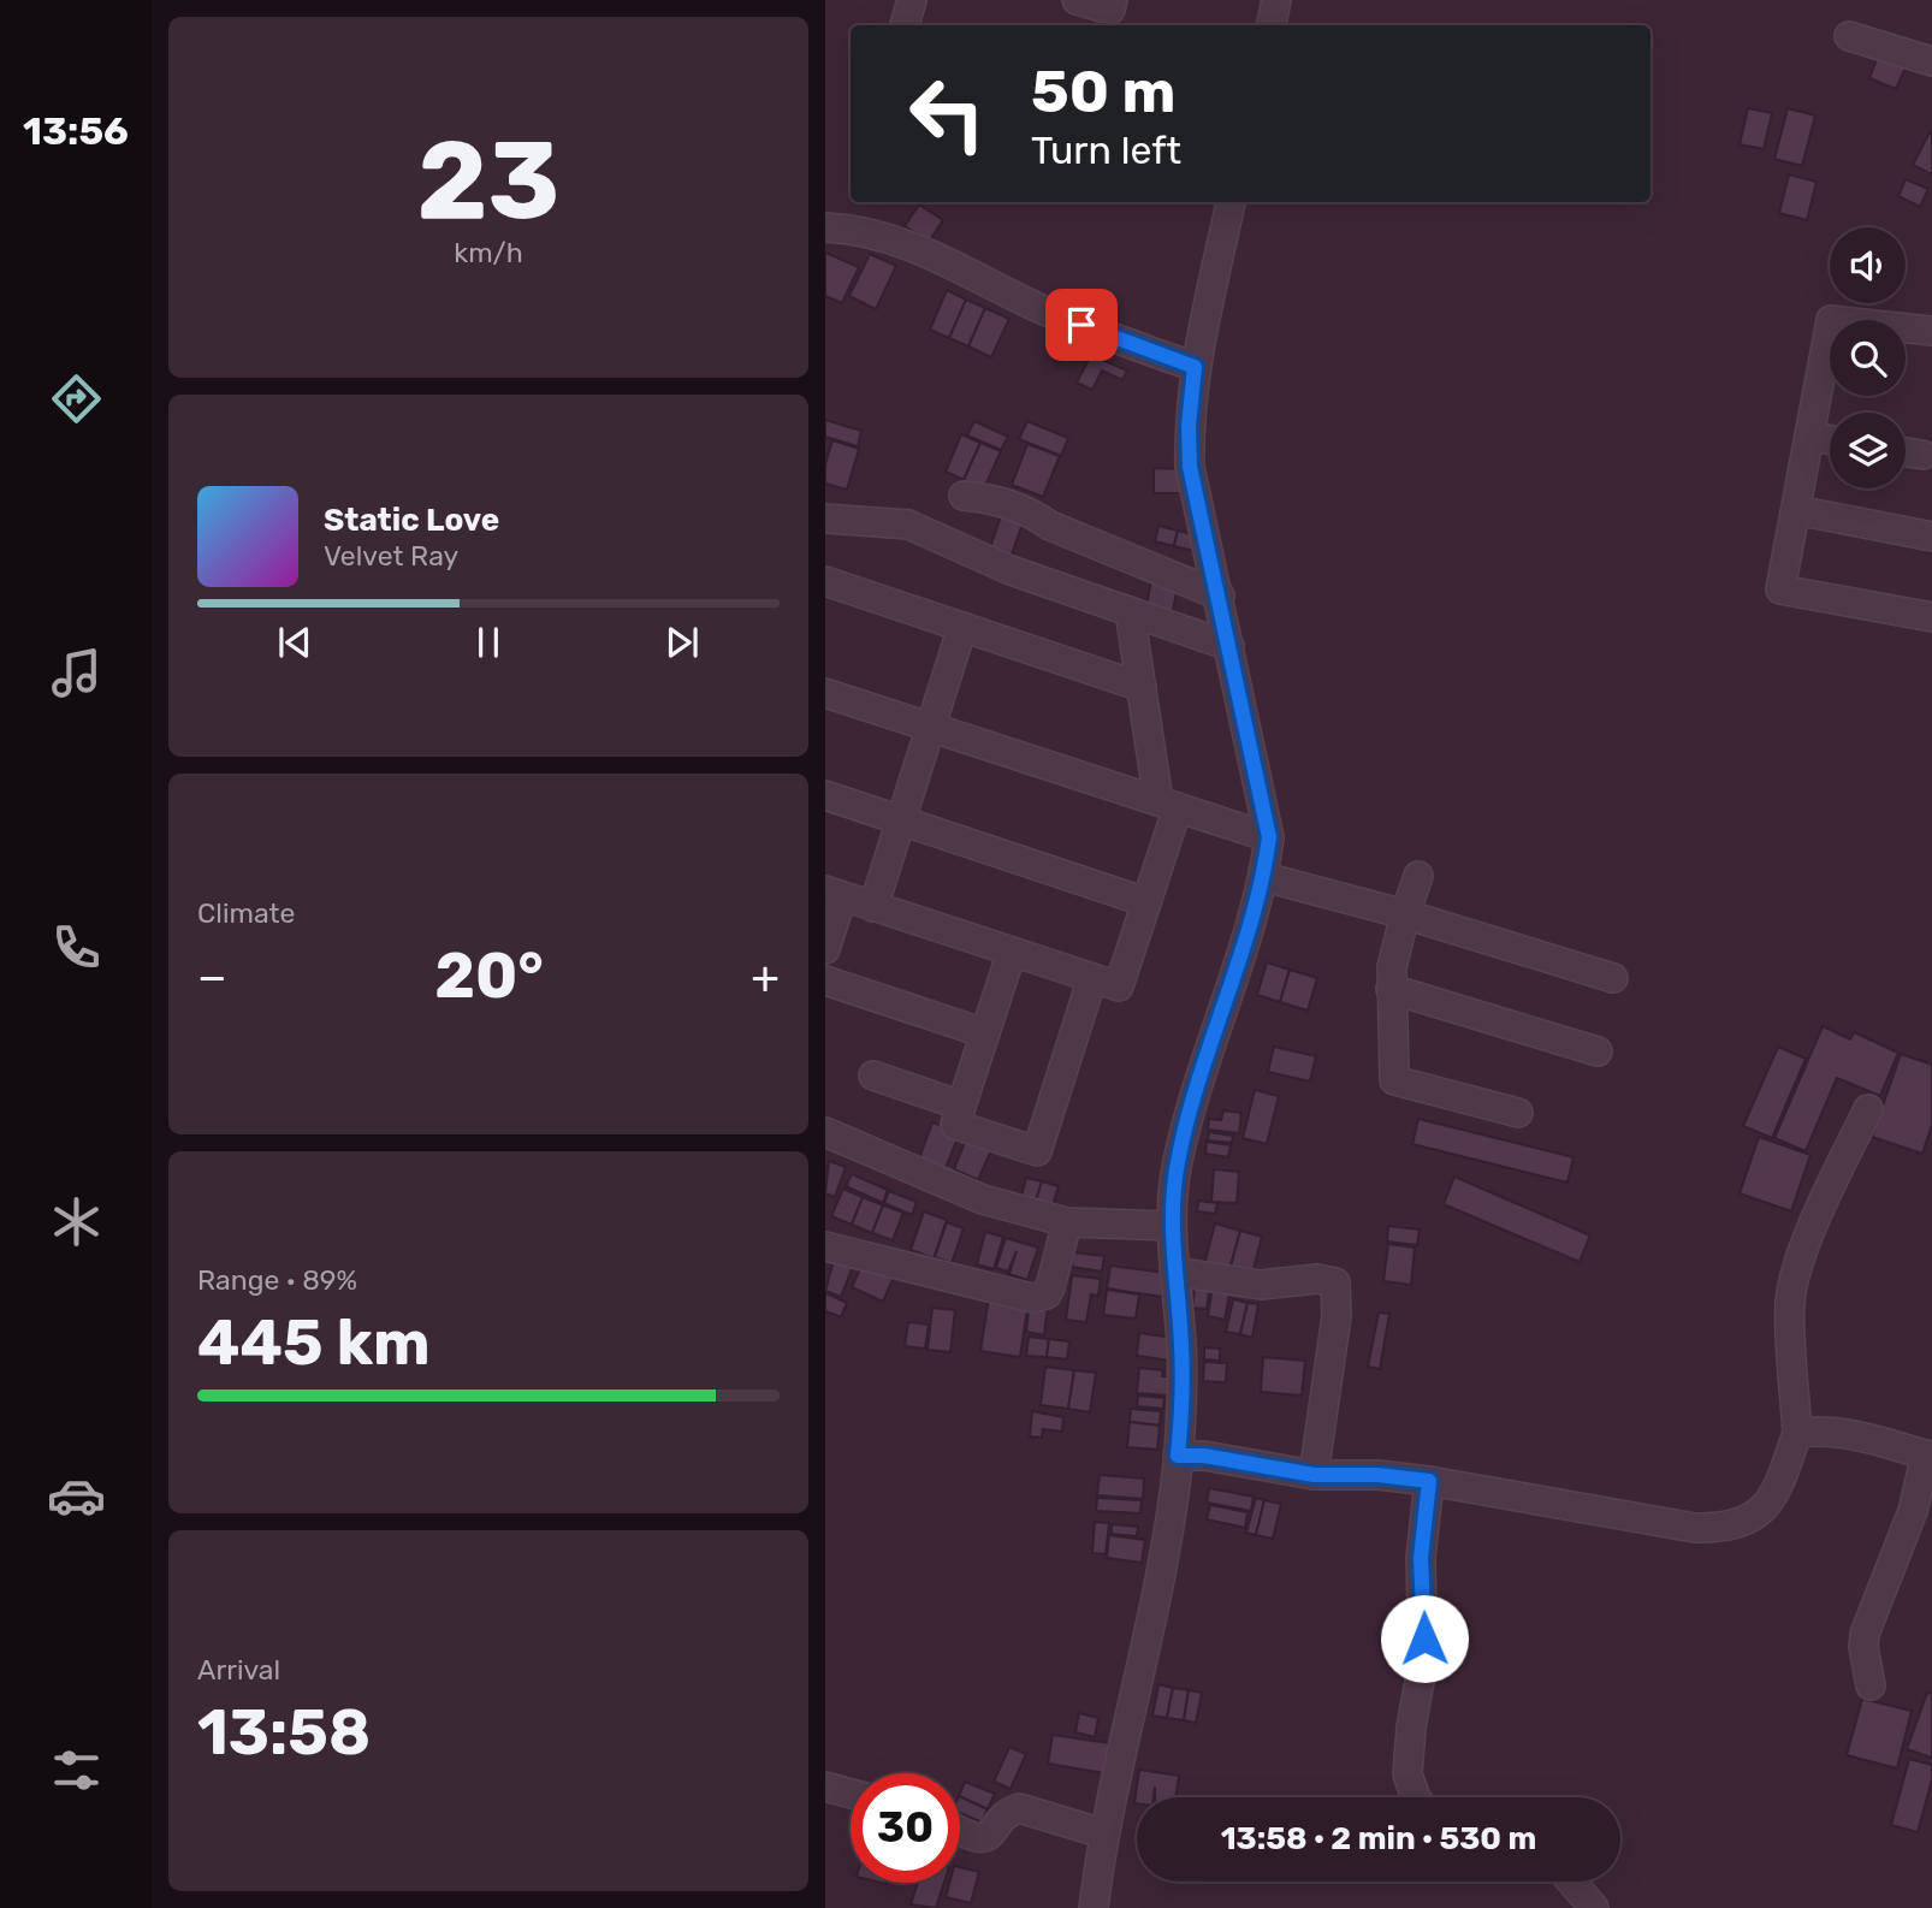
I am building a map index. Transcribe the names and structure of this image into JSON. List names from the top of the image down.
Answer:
{
  "page": {
    "tabs": "13:56",
    "tile": [
      ["23", "km/h"],
      "Climate",
      ["Range · 89%", "445 km"],
      ["Arrival", "13:58"]
    ],
    "turn": ["50 m", "Turn left"],
    "song": ["Static Love", "Velvet Ray"],
    "heat": ["−", "20°", "+"],
    "limit": "30",
    "trip": "13:58 · 2 min · 530 m"
  }
}
